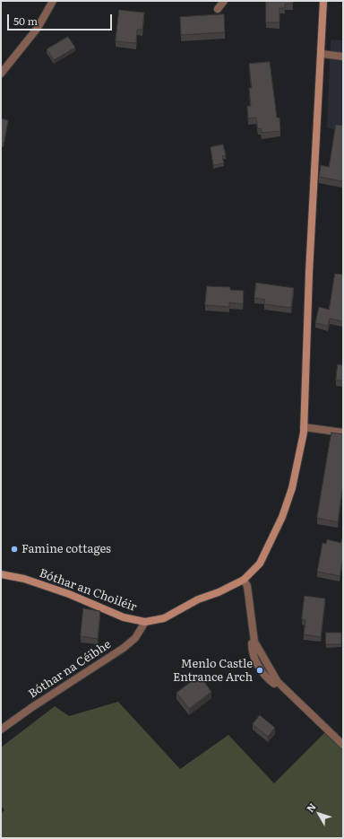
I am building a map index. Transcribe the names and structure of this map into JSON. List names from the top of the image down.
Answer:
{
  "streets": {
    "street": ["Bóthar an Choiléir", "Bóthar na Céibhe"]
  },
  "crossings": [
    ["Bóthar an Choiléir", "Bóthar na Céibhe"]
  ],
  "places": ["Famine cottages", "Menlo Castle Entrance Arch"],
  "scale_bar": "50 m",
  "north": "top left"
}
